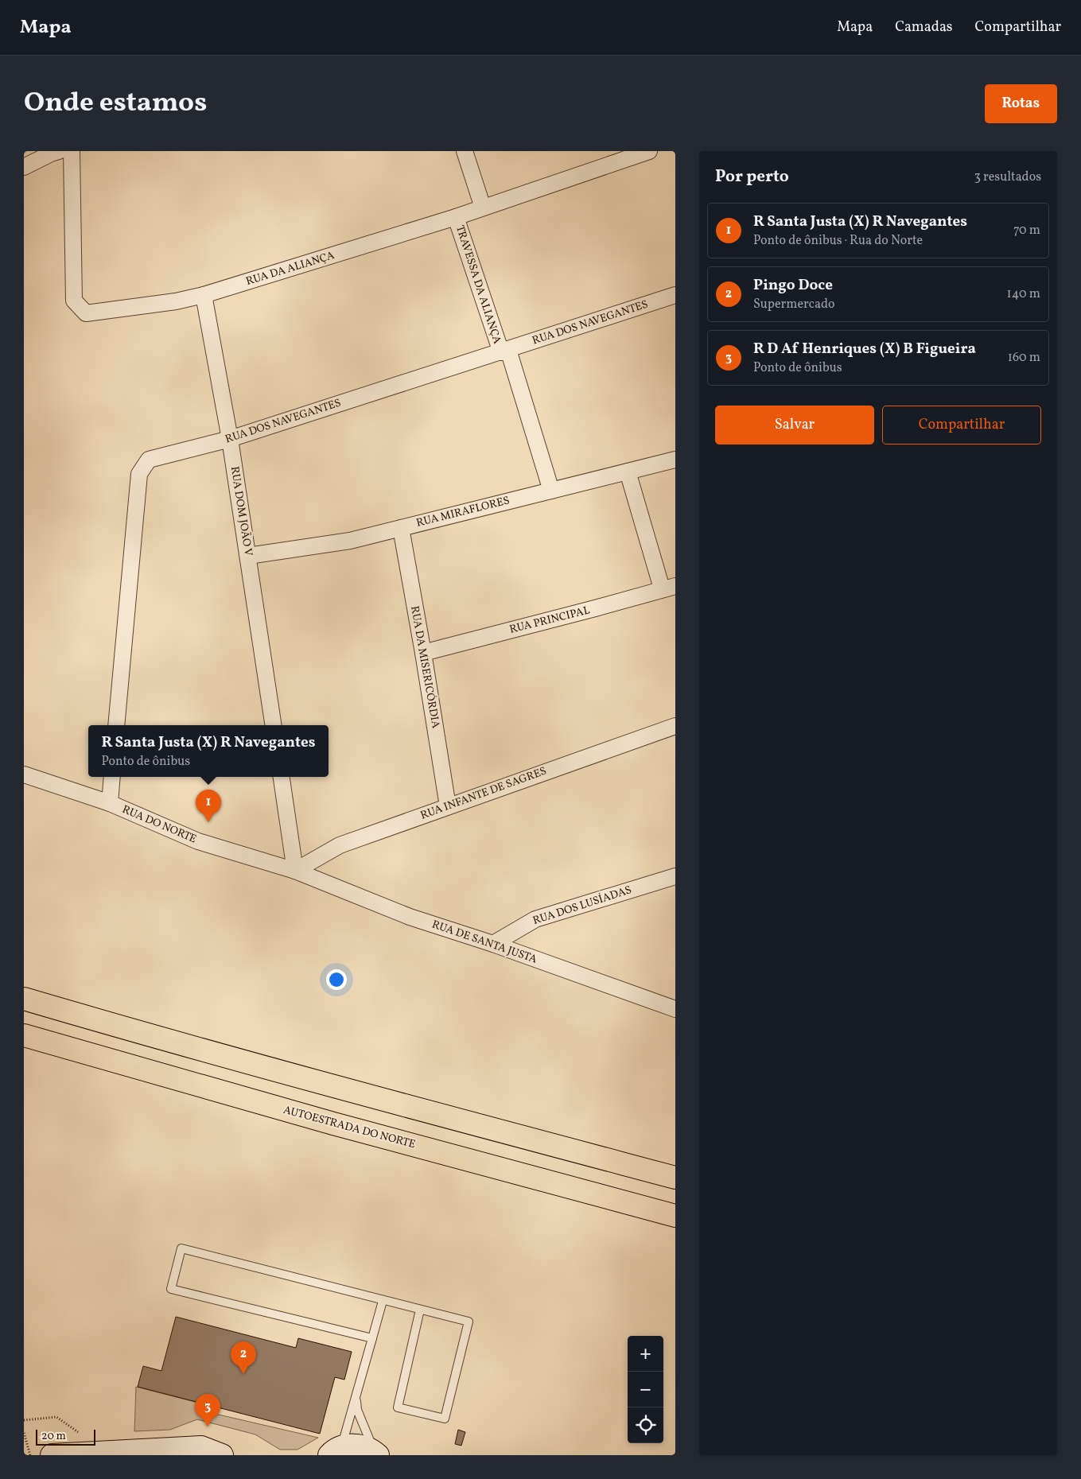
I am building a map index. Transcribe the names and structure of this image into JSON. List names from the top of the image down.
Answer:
{
  "streets": {
    "highway": ["AUTOESTRADA DO NORTE"],
    "street": [
      "RUA DA ALIANÇA",
      "TRAVESSA DA ALIANÇA",
      "RUA DOS NAVEGANTES",
      "RUA DOM JOÃO V",
      "RUA MIRAFLORES",
      "RUA PRINCIPAL",
      "RUA DA MISERICÓRDIA",
      "RUA INFANTE DE SAGRES",
      "RUA DO NORTE",
      "RUA DOS LUSÍADAS",
      "RUA DE SANTA JUSTA"
    ]
  },
  "crossings": [
    ["RUA DA ALIANÇA", "TRAVESSA DA ALIANÇA"],
    ["RUA DA ALIANÇA", "RUA DOM JOÃO V"],
    ["TRAVESSA DA ALIANÇA", "RUA DOS NAVEGANTES"],
    ["TRAVESSA DA ALIANÇA", "RUA MIRAFLORES"],
    ["RUA DOS NAVEGANTES", "RUA DOM JOÃO V"],
    ["RUA DOM JOÃO V", "RUA MIRAFLORES"],
    ["RUA MIRAFLORES", "RUA DA MISERICÓRDIA"],
    ["RUA PRINCIPAL", "RUA DA MISERICÓRDIA"],
    ["RUA DA MISERICÓRDIA", "RUA INFANTE DE SAGRES"],
    ["RUA INFANTE DE SAGRES", "RUA DO NORTE"],
    ["RUA INFANTE DE SAGRES", "RUA DE SANTA JUSTA"],
    ["RUA DO NORTE", "RUA DE SANTA JUSTA"],
    ["RUA DOS LUSÍADAS", "RUA DE SANTA JUSTA"]
  ],
  "scale_bar": "20 m",
  "page": {
    "header": "Mapa",
    "nav": ["Mapa", "Camadas", "Compartilhar"],
    "title": "Onde estamos",
    "buttons": [
      "Rotas",
      ["Salvar", "Compartilhar"]
    ],
    "heading": ["Por perto", "3 resultados"],
    "list": [
      {
        "mark": "1",
        "name": "R Santa Justa (X) R Navegantes",
        "note": "Ponto de ônibus · Rua do Norte",
        "value": "70 m"
      },
      {
        "mark": "2",
        "name": "Pingo Doce",
        "note": "Supermercado",
        "value": "140 m"
      },
      {
        "mark": "3",
        "name": "R D Af Henriques (X) B Figueira",
        "note": "Ponto de ônibus",
        "value": "160 m"
      }
    ],
    "popup": ["R Santa Justa (X) R Navegantes", "Ponto de ônibus"],
    "pins": ["1", "2", "3"],
    "map_buttons": ["+", "−"],
    "scale": "20 m"
  }
}
